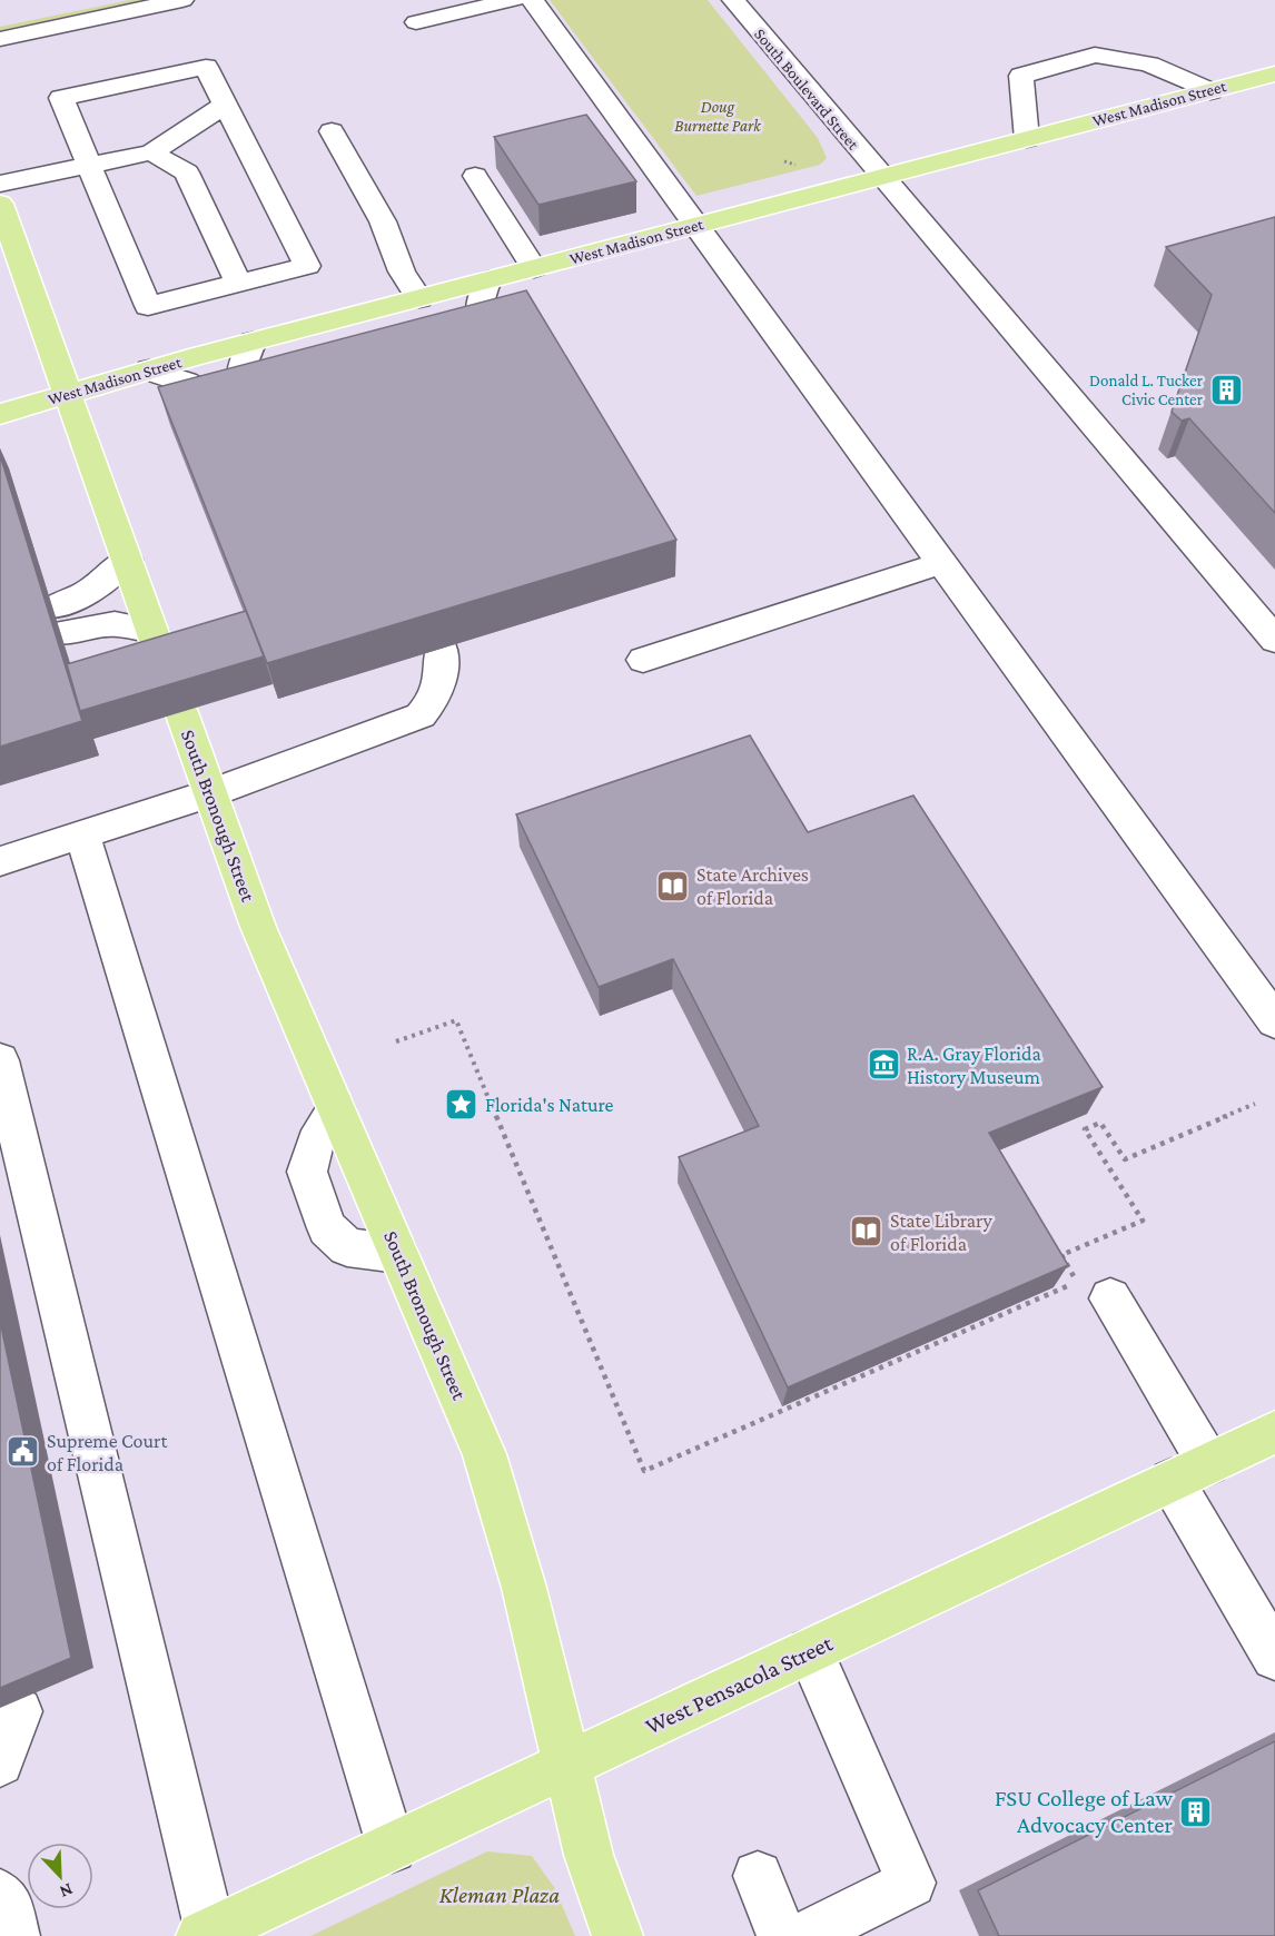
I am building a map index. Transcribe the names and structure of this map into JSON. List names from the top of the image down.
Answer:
{
  "streets": {
    "main road": ["West Madison Street", "South Bronough Street", "West Pensacola Street"],
    "street": ["South Boulevard Street"]
  },
  "crossings": [
    ["South Boulevard Street", "West Madison Street"],
    ["South Bronough Street", "West Pensacola Street"]
  ],
  "parks": ["Doug Burnette Park", "Kleman Plaza"],
  "places": {
    "building": ["Donald L. Tucker Civic Center", "FSU College of Law Advocacy Center"],
    "library": ["State Archives of Florida", "State Library of Florida"],
    "museum": ["R.A. Gray Florida History Museum"],
    "place": ["Florida's Nature"],
    "public building": ["Supreme Court of Florida"]
  },
  "north": "bottom right"
}
